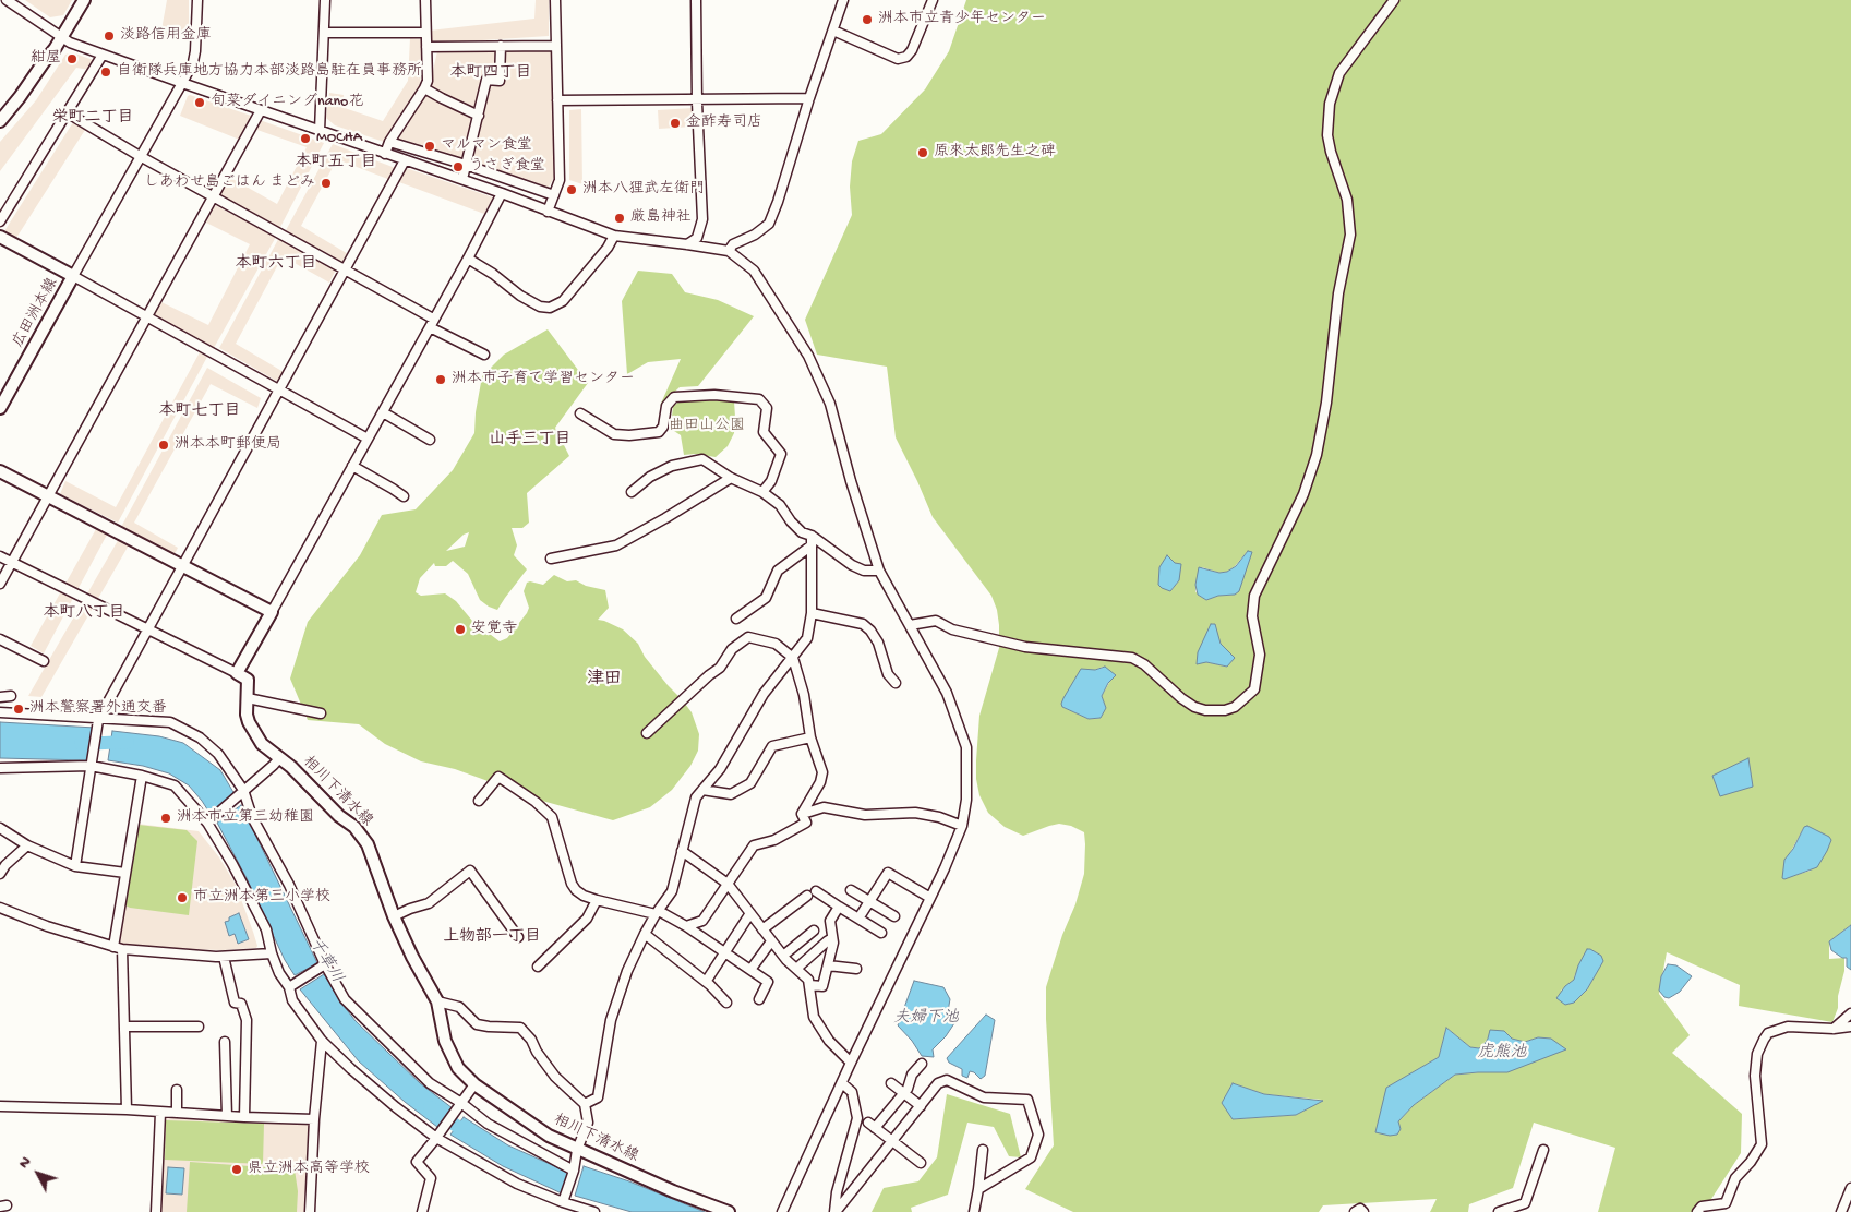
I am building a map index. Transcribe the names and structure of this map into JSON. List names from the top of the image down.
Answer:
{
  "streets": {
    "main road": ["広田洲本線", "相川下清水線"]
  },
  "districts": [
    "本町四丁目",
    "栄町二丁目",
    "本町五丁目",
    "本町六丁目",
    "本町七丁目",
    "山手三丁目",
    "本町八丁目",
    "津田",
    "上物部一丁目"
  ],
  "water": ["千草川", "夫婦下池", "虎熊池"],
  "parks": ["曲田山公園"],
  "places": [
    "洲本市立青少年センター",
    "淡路信用金庫",
    "紺屋",
    "自衛隊兵庫地方協力本部淡路島駐在員事務所",
    "旬菜ダイニングnano花",
    "金酢寿司店",
    "MOCHA",
    "マルマン食堂",
    "原來太郎先生之碑",
    "うさぎ食堂",
    "しあわせ島ごはん まどみ",
    "洲本八狸武左衛門",
    "厳島神社",
    "洲本市子育て学習センター",
    "洲本本町郵便局",
    "安覚寺",
    "洲本警察署外通交番",
    "洲本市立第三幼稚園",
    "市立洲本第三小学校",
    "県立洲本高等学校"
  ],
  "north": "top left"
}
